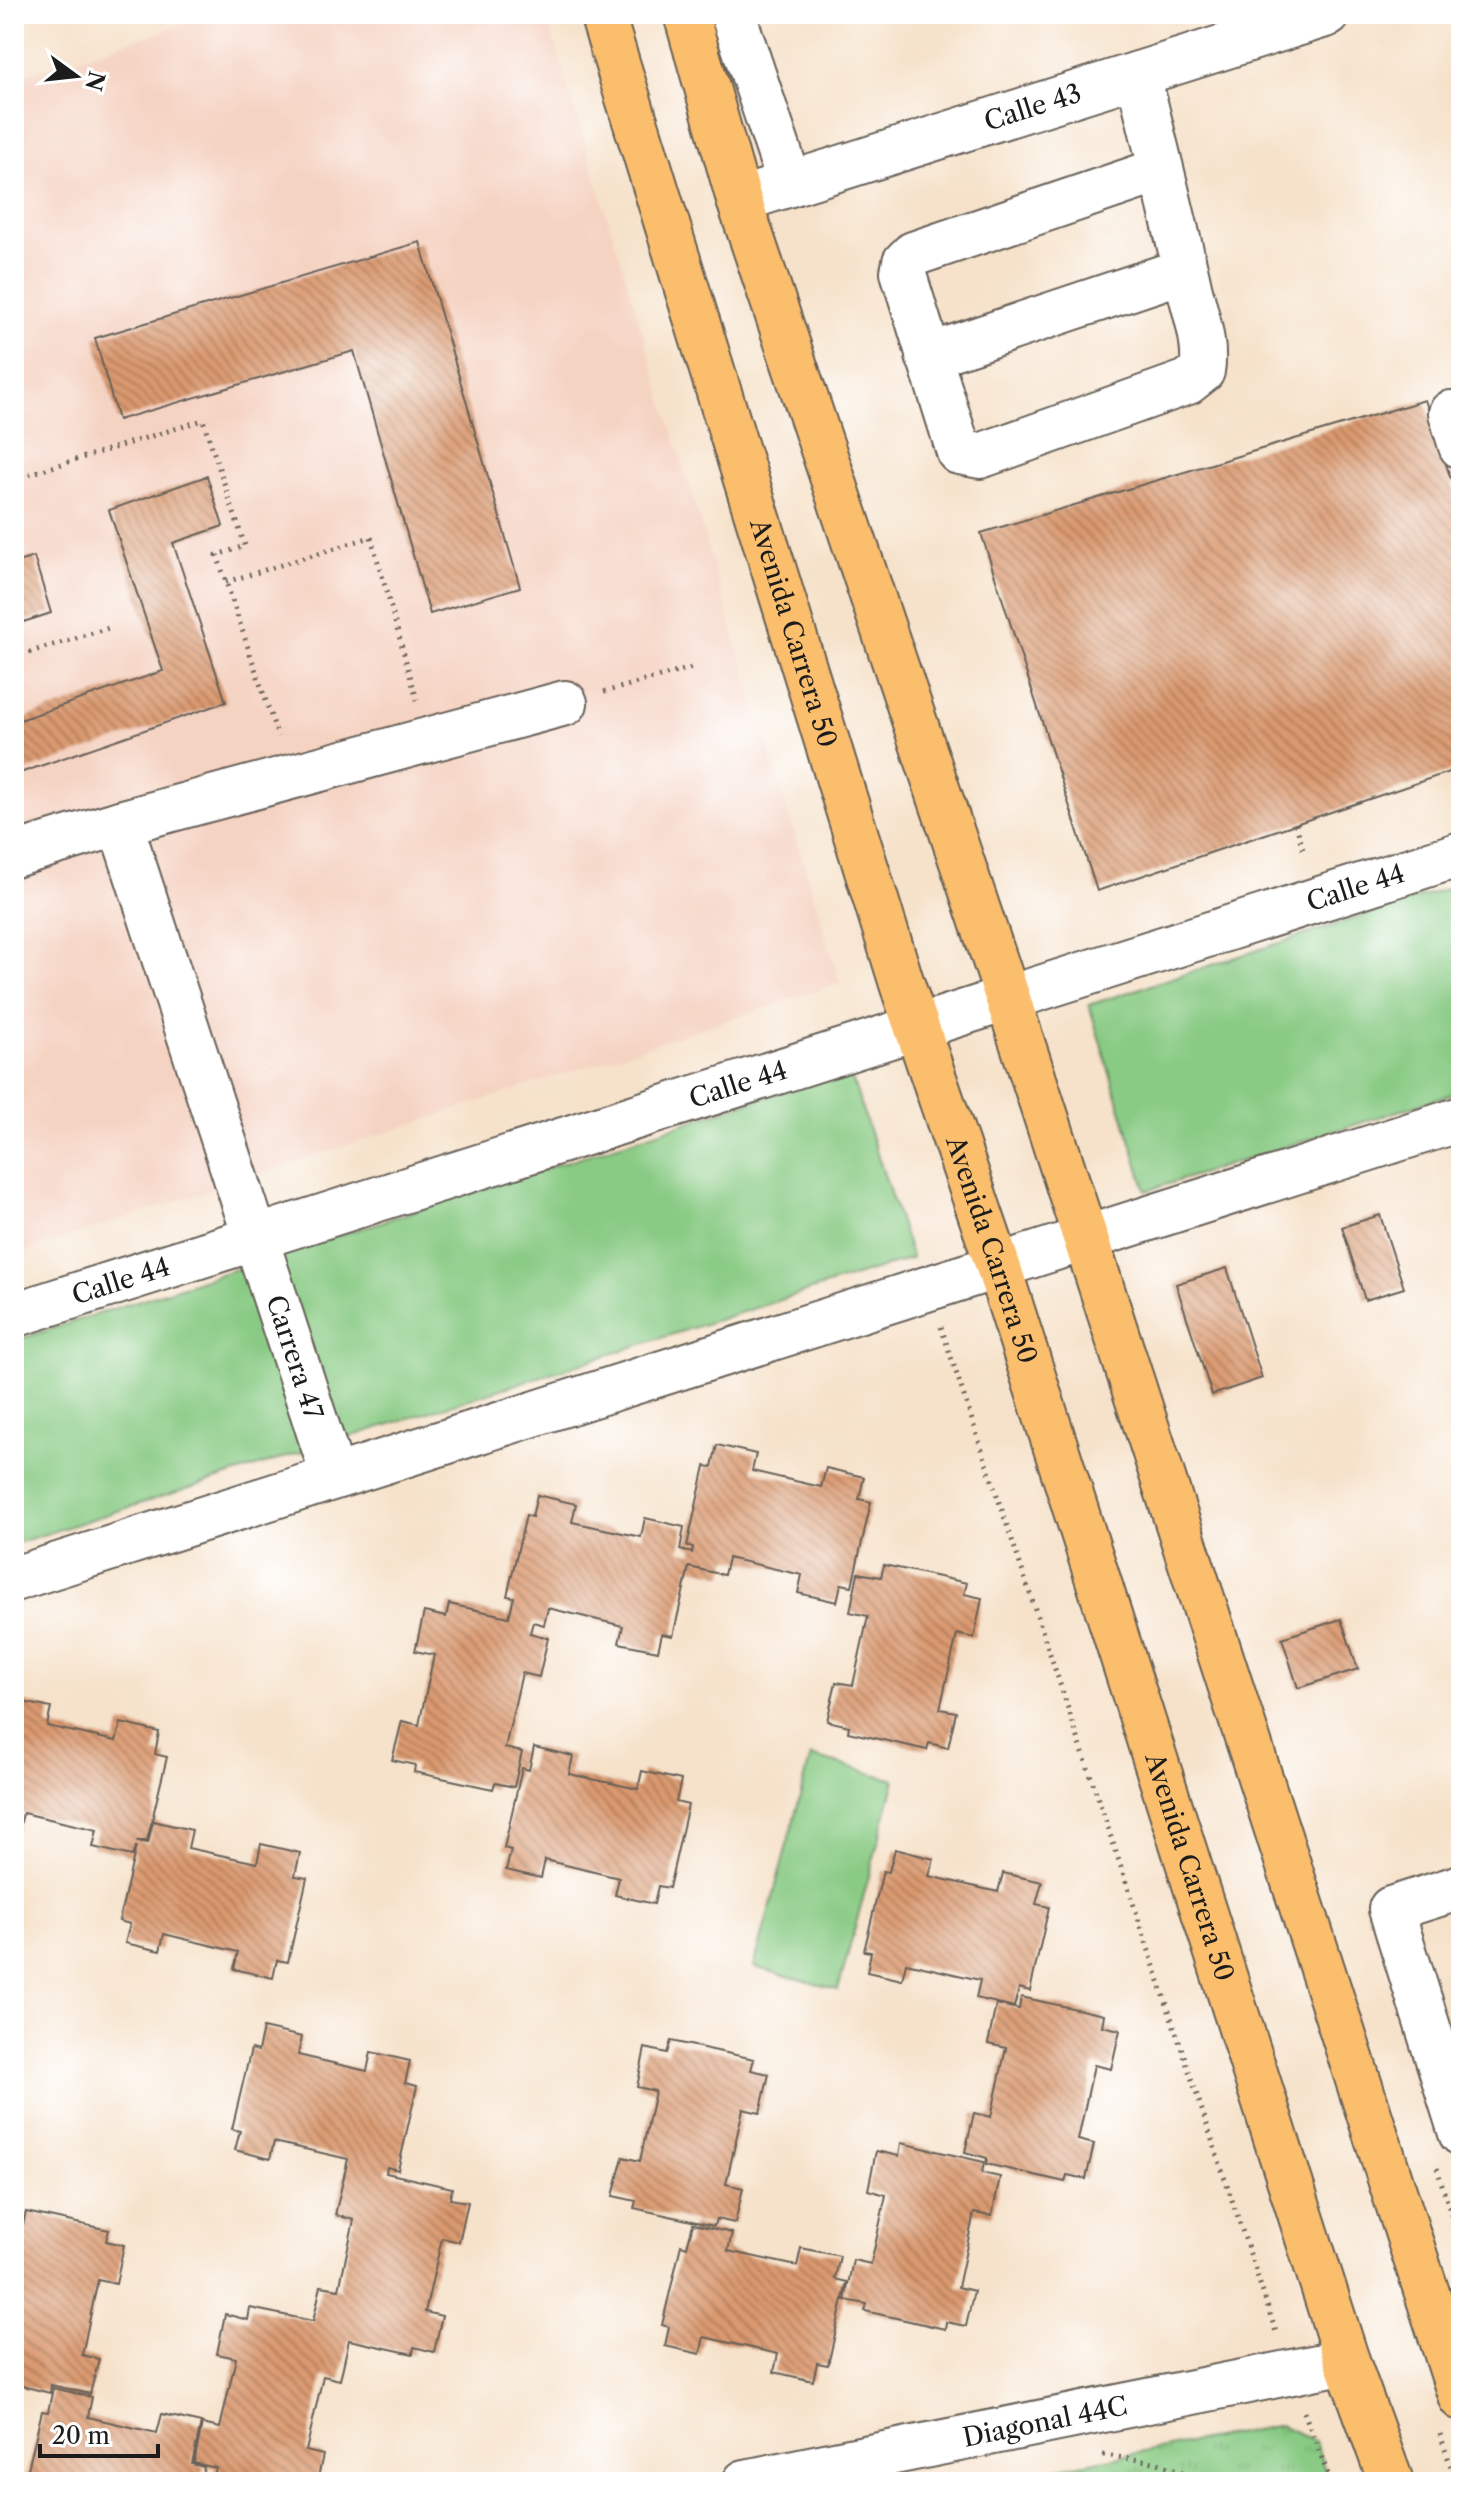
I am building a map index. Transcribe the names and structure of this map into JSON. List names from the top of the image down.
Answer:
{
  "streets": {
    "main road": ["Avenida Carrera 50"],
    "street": [
      "Calle 43",
      "Calle 44",
      "Carrera 47",
      "Diagonal 44C"
    ]
  },
  "crossings": [
    ["Avenida Carrera 50", "Calle 44"],
    ["Avenida Carrera 50", "Diagonal 44C"],
    ["Calle 44", "Carrera 47"]
  ],
  "scale_bar": "20 m",
  "north": "right"
}
